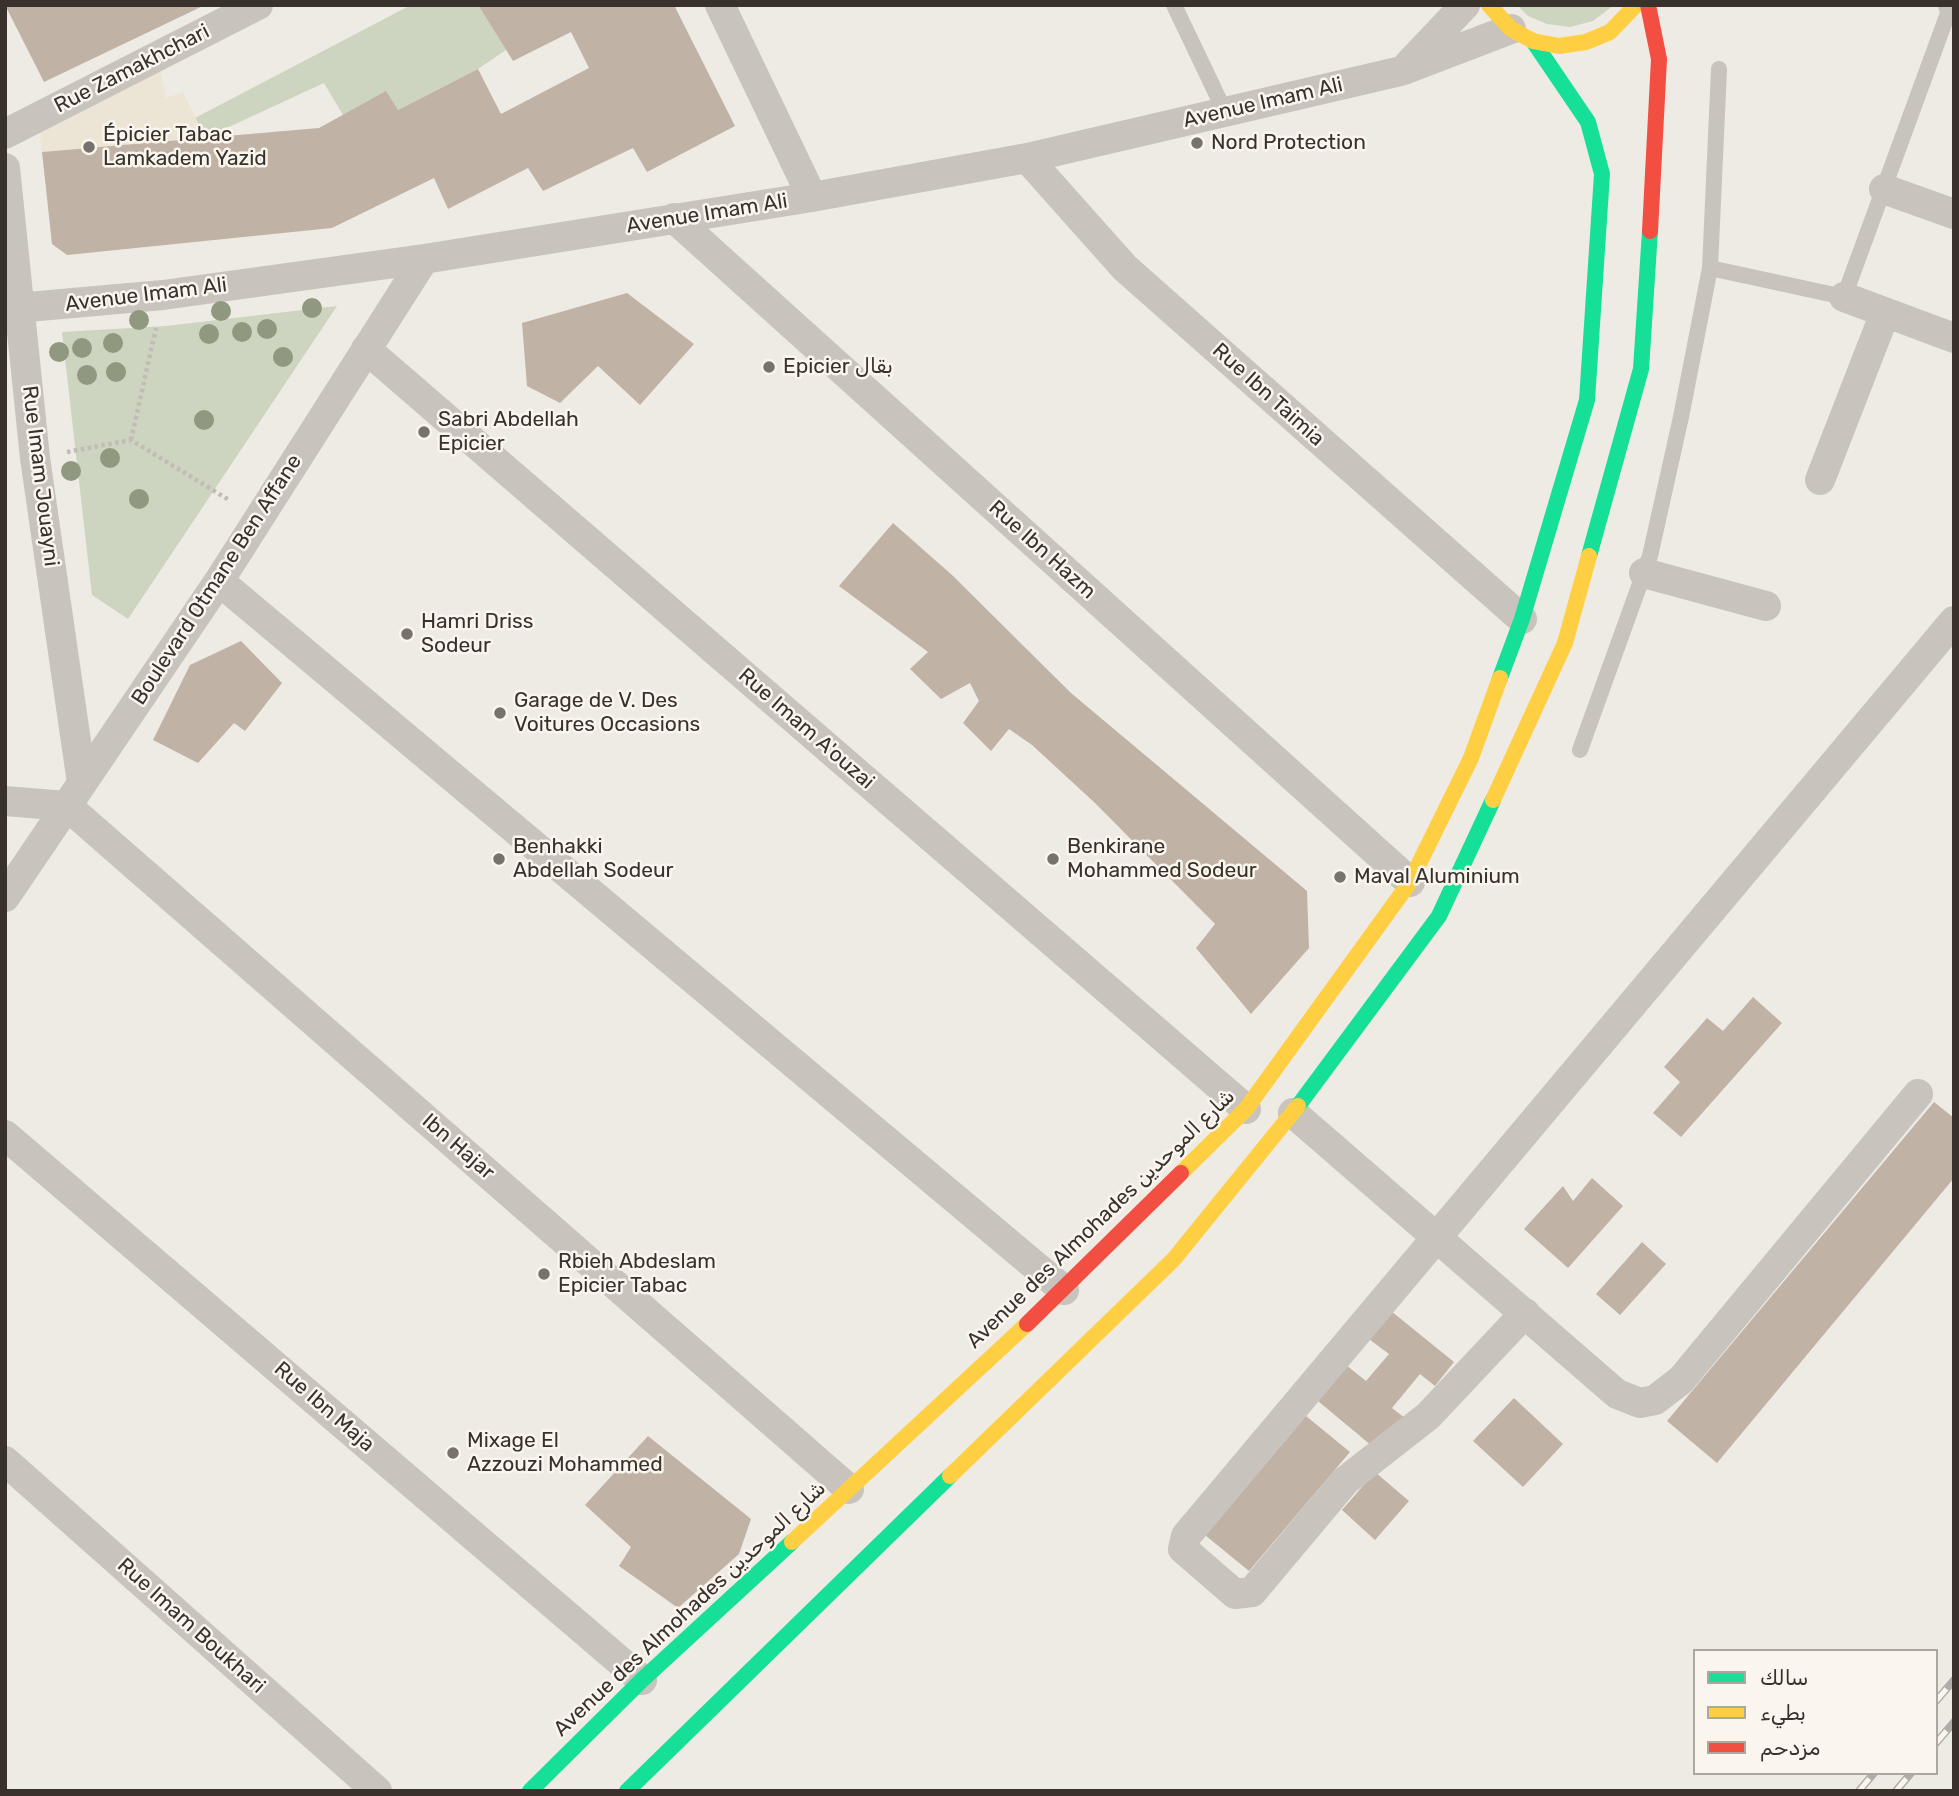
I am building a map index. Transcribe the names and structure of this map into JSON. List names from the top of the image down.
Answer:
{
  "streets": {
    "street": [
      "Rue Zamakhchari",
      "Avenue Imam Ali",
      "Rue Ibn Taimia",
      "Rue Imam Jouayni",
      "Rue Ibn Hazm",
      "Boulevard Otmane Ben Affane",
      "Rue Imam A'ouzai",
      "Ibn Hajar",
      "Avenue des Almohades شارع الموحدين",
      "Rue Ibn Maja",
      "Rue Imam Boukhari"
    ]
  },
  "crossings": [
    ["Avenue Imam Ali", "Rue Ibn Taimia"],
    ["Avenue Imam Ali", "Rue Imam Jouayni"],
    ["Avenue Imam Ali", "Rue Ibn Hazm"],
    ["Avenue Imam Ali", "Boulevard Otmane Ben Affane"],
    ["Avenue Imam Ali", "Avenue des Almohades شارع الموحدين"],
    ["Rue Ibn Taimia", "Avenue des Almohades شارع الموحدين"],
    ["Rue Imam Jouayni", "Boulevard Otmane Ben Affane"],
    ["Rue Imam Jouayni", "Ibn Hajar"],
    ["Rue Ibn Hazm", "Avenue des Almohades شارع الموحدين"],
    ["Boulevard Otmane Ben Affane", "Rue Imam A'ouzai"],
    ["Boulevard Otmane Ben Affane", "Ibn Hajar"],
    ["Rue Imam A'ouzai", "Avenue des Almohades شارع الموحدين"],
    ["Ibn Hajar", "Avenue des Almohades شارع الموحدين"],
    ["Avenue des Almohades شارع الموحدين", "Rue Ibn Maja"]
  ],
  "places": [
    "Nord Protection",
    "Épicier Tabac Lamkadem Yazid",
    "Epicier بقال",
    "Sabri Abdellah Epicier",
    "Hamri Driss Sodeur",
    "Garage de V. Des Voitures Occasions",
    "Benhakki Abdellah Sodeur",
    "Benkirane Mohammed Sodeur",
    "Maval Aluminium",
    "Rbieh Abdeslam Epicier Tabac",
    "Mixage El Azzouzi Mohammed"
  ],
  "legend": ["سالك", "بطيء", "مزدحم"]
}
